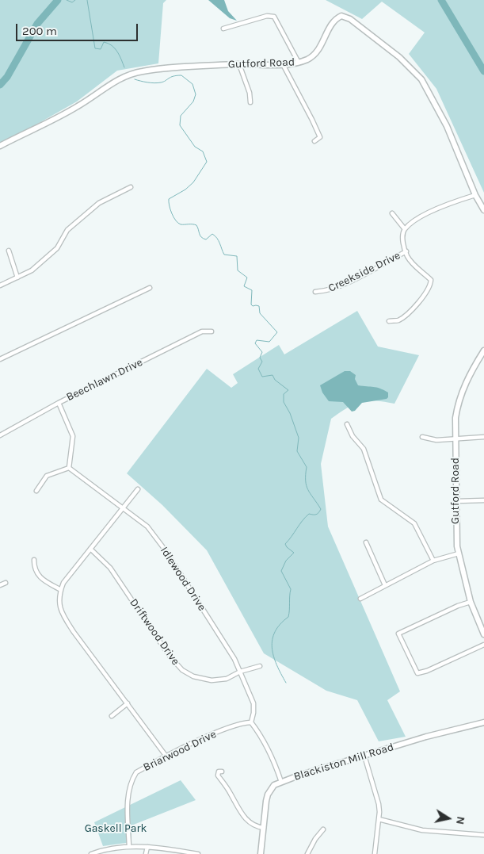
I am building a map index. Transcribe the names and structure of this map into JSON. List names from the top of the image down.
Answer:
{
  "streets": {
    "street": [
      "Gutford Road",
      "Creekside Drive",
      "Beechlawn Drive",
      "Idlewood Drive",
      "Driftwood Drive",
      "Briarwood Drive",
      "Blackiston Mill Road"
    ]
  },
  "crossings": [
    ["Idlewood Drive", "Driftwood Drive"],
    ["Idlewood Drive", "Briarwood Drive"]
  ],
  "parks": ["Gaskell Park"],
  "scale_bar": "200 m",
  "north": "right"
}
